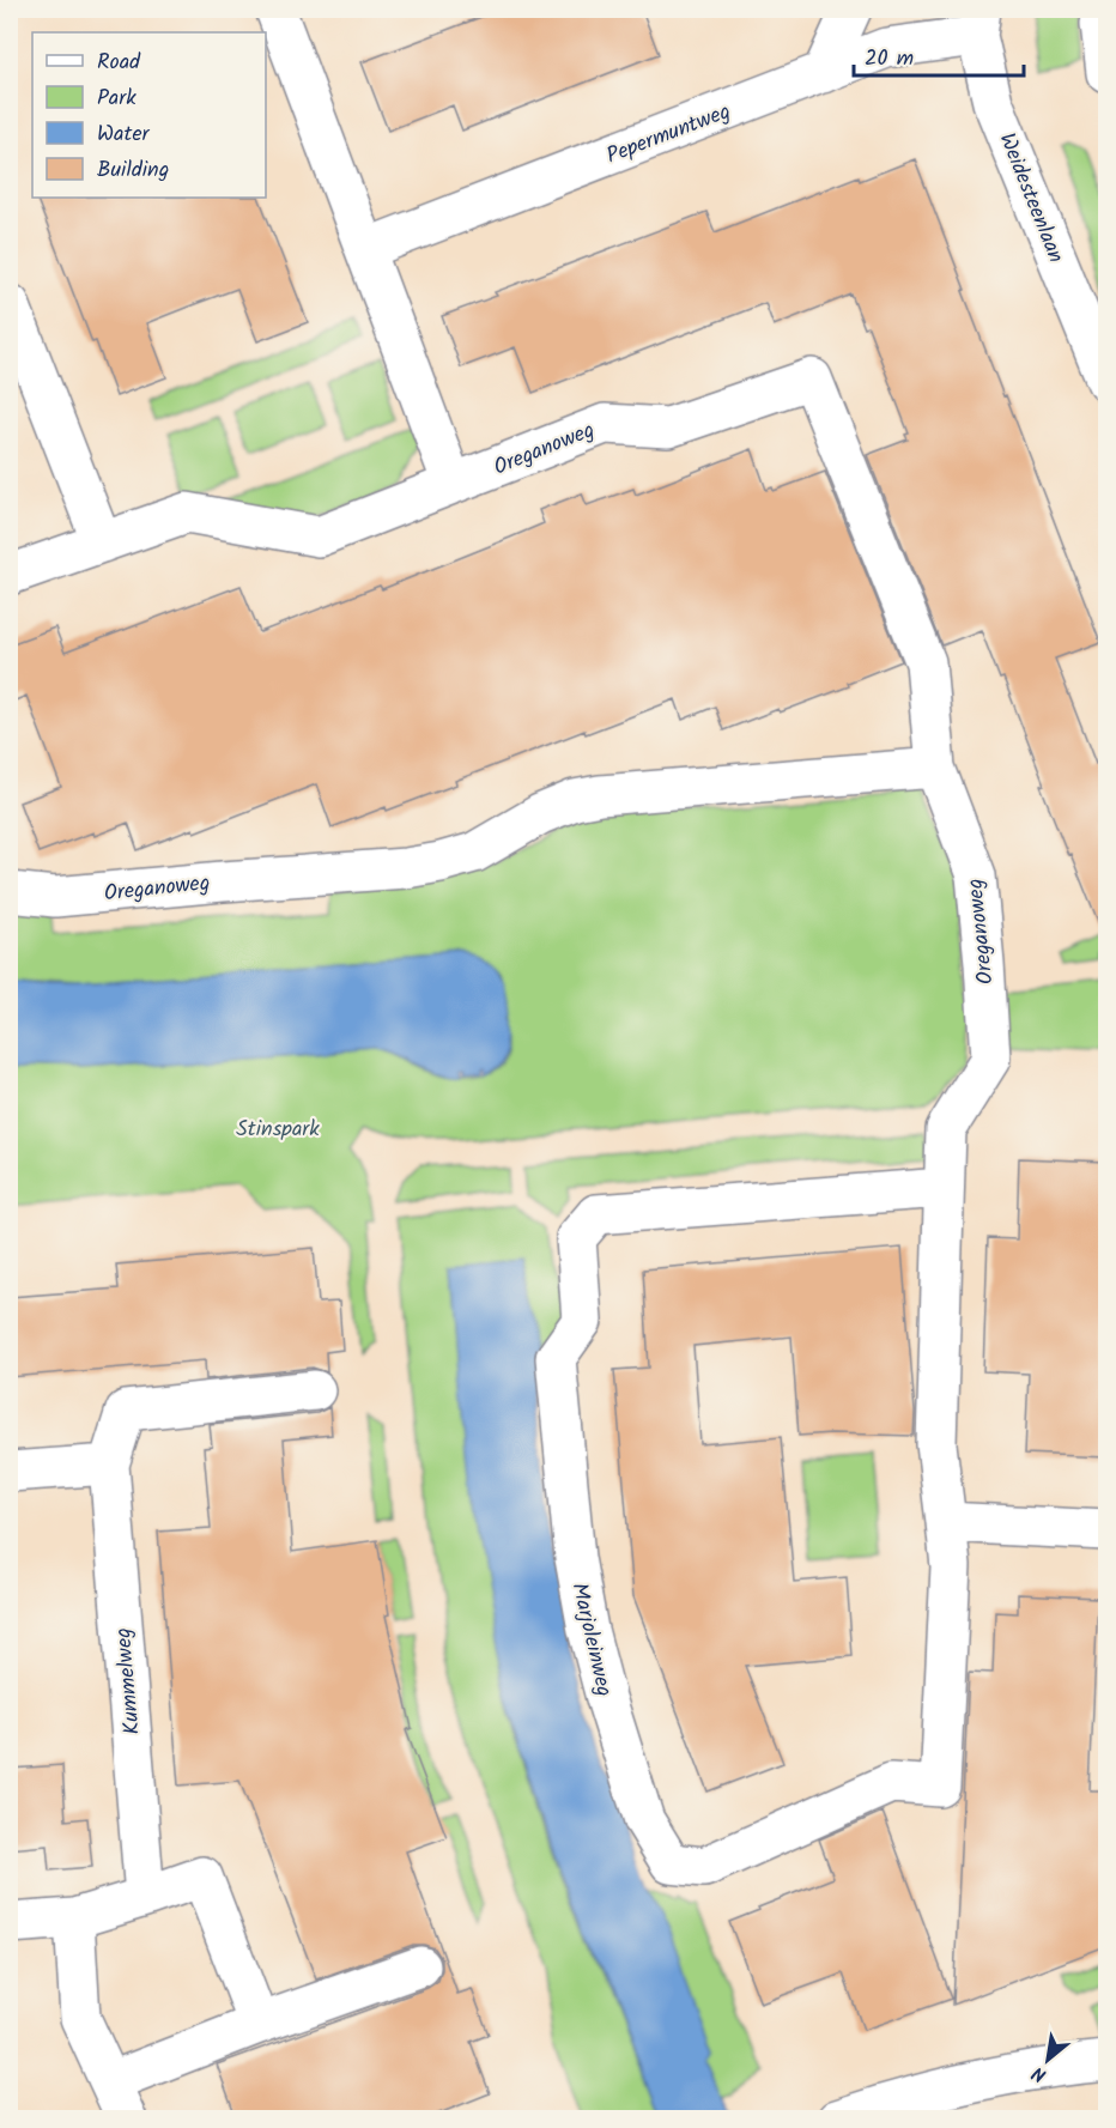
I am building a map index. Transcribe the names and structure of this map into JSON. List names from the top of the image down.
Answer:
{
  "streets": {
    "street": [
      "Pepermuntweg",
      "Weidesteenlaan",
      "Oreganoweg",
      "Marjoleinweg",
      "Kummelweg"
    ]
  },
  "crossings": [
    ["Pepermuntweg", "Weidesteenlaan"],
    ["Oreganoweg", "Marjoleinweg"]
  ],
  "parks": ["Stinspark"],
  "legend": [
    "Road",
    "Park",
    "Water",
    "Building"
  ],
  "scale_bar": "20 m",
  "north": "bottom left"
}
